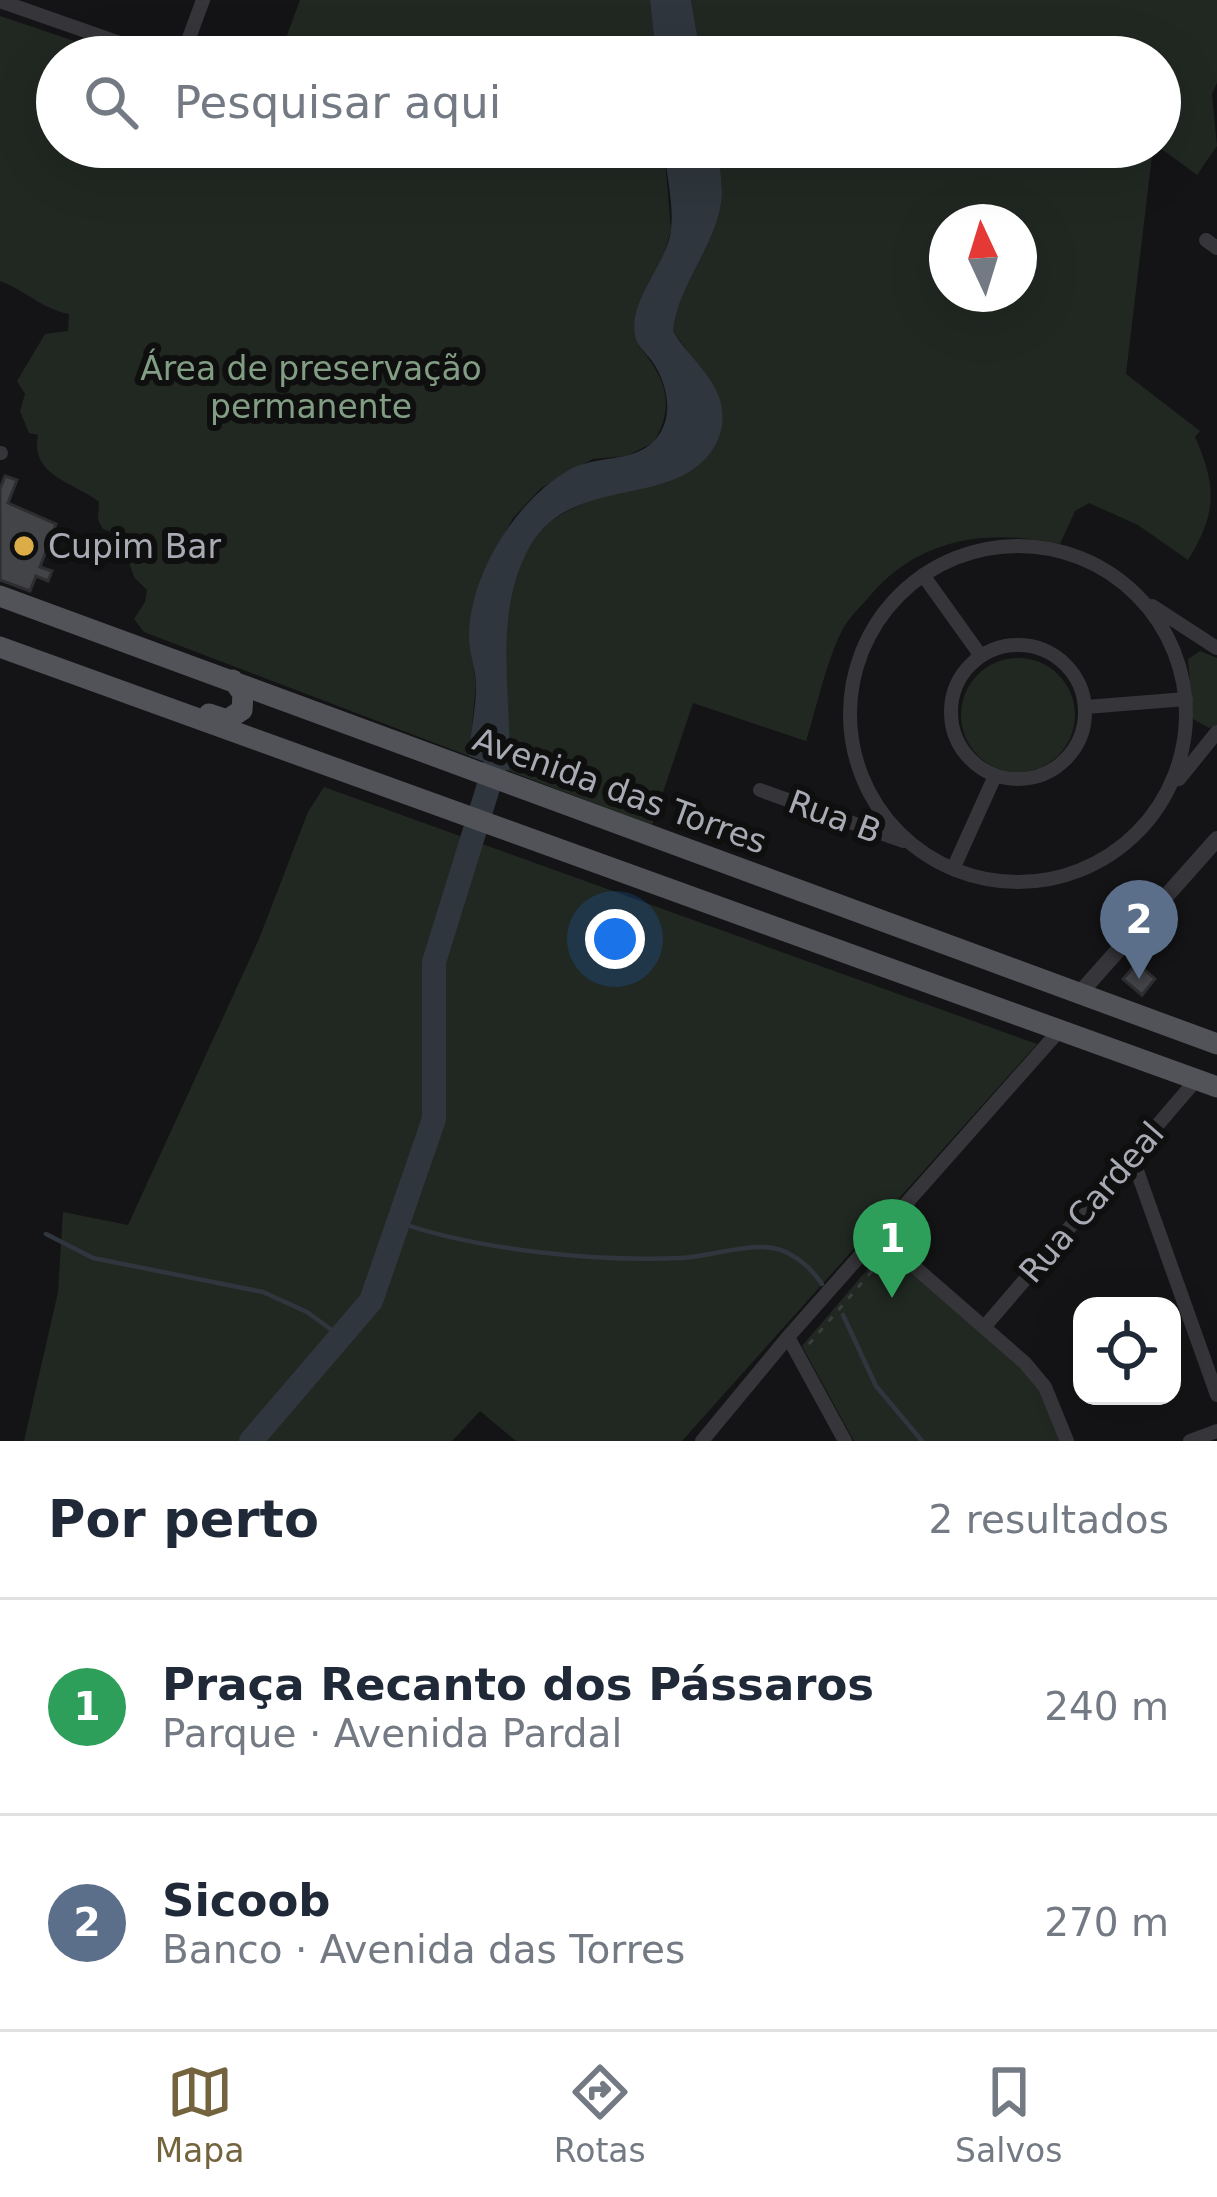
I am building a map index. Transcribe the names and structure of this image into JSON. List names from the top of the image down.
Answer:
{
  "streets": {
    "main road": ["Avenida das Torres"],
    "street": ["Rua B", "Rua Cardeal"]
  },
  "parks": ["Área de preservação permanente"],
  "places": ["Cupim Bar"],
  "north": "top",
  "page": {
    "search": "Pesquisar aqui",
    "pins": ["2", "1"],
    "heading": ["Por perto", "2 resultados"],
    "list": [
      {
        "mark": "1",
        "name": "Praça Recanto dos Pássaros",
        "note": "Parque · Avenida Pardal",
        "value": "240 m"
      },
      {
        "mark": "2",
        "name": "Sicoob",
        "note": "Banco · Avenida das Torres",
        "value": "270 m"
      }
    ],
    "nav": ["Mapa", "Rotas", "Salvos"]
  }
}
